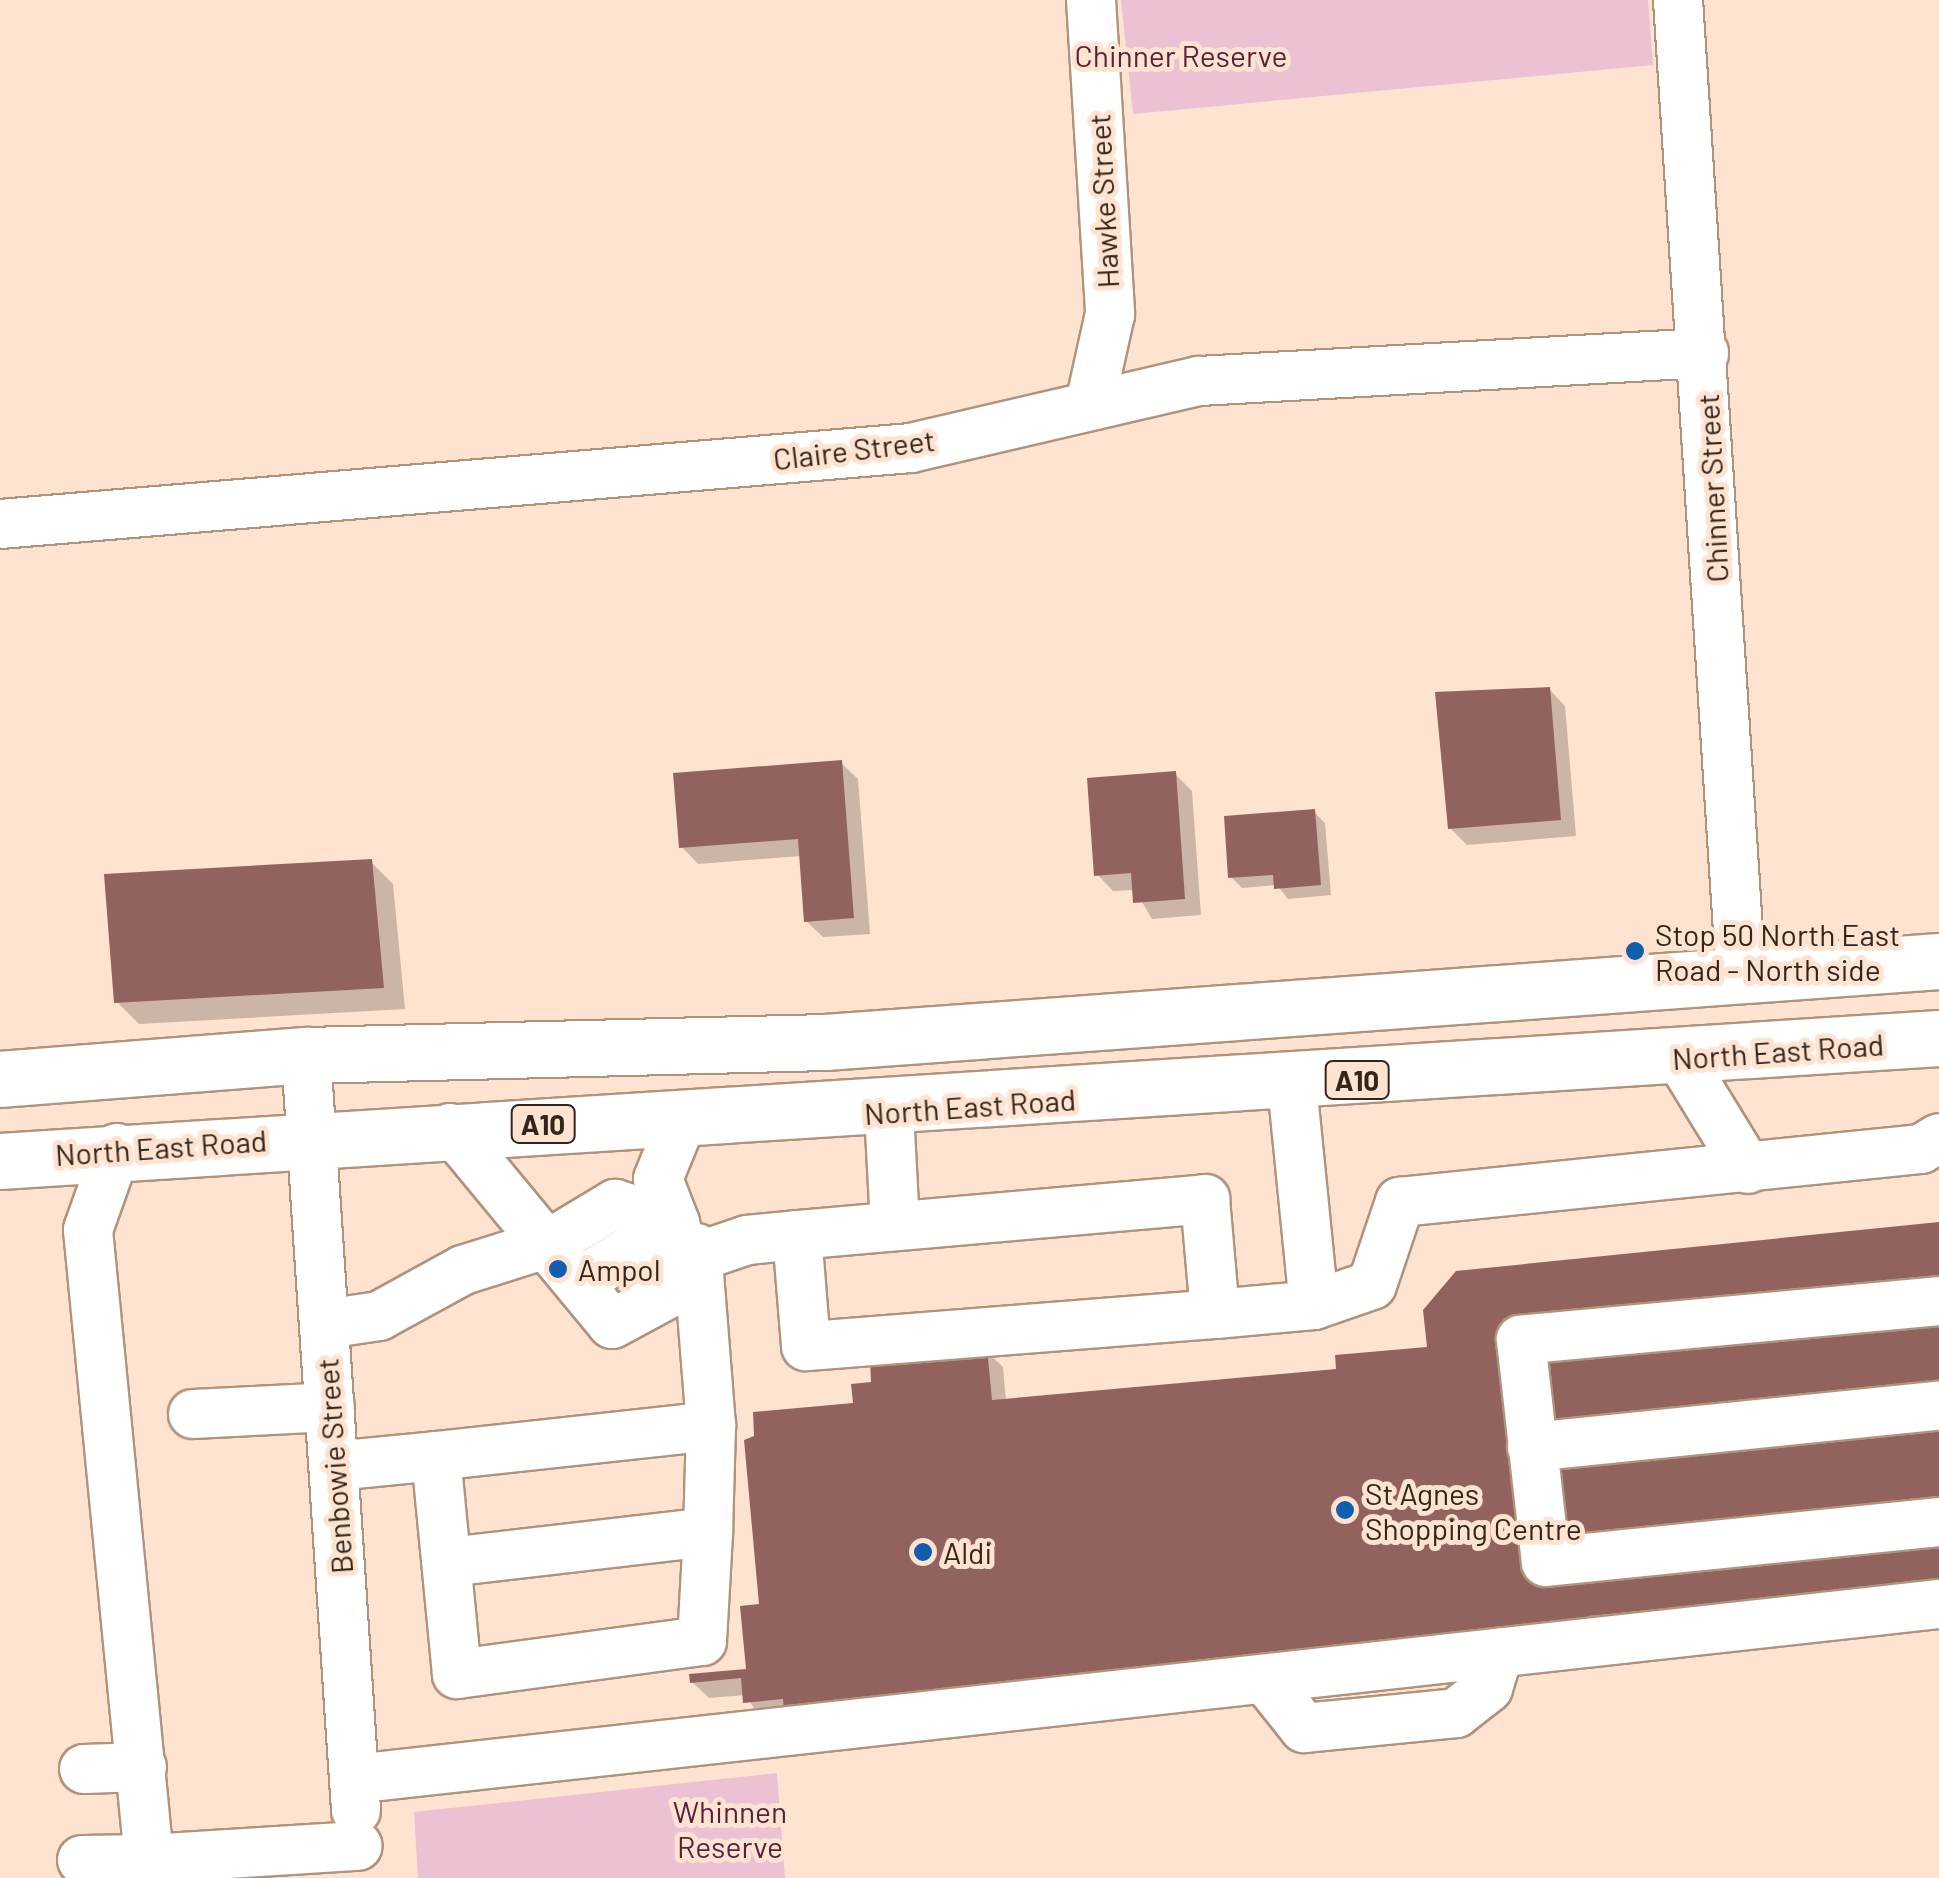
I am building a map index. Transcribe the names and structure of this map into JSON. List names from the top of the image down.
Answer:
{
  "streets": {
    "main road": ["North East Road", "A10"],
    "street": [
      "Hawke Street",
      "Claire Street",
      "Chinner Street",
      "Benbowie Street"
    ]
  },
  "crossings": [
    ["Hawke Street", "Claire Street"],
    ["Claire Street", "Chinner Street"],
    ["North East Road", "Benbowie Street"]
  ],
  "parks": ["Chinner Reserve", "Whinnen Reserve"],
  "places": [
    "Stop 50 North East Road - North side",
    "Ampol",
    "St Agnes Shopping Centre",
    "Aldi"
  ]
}
